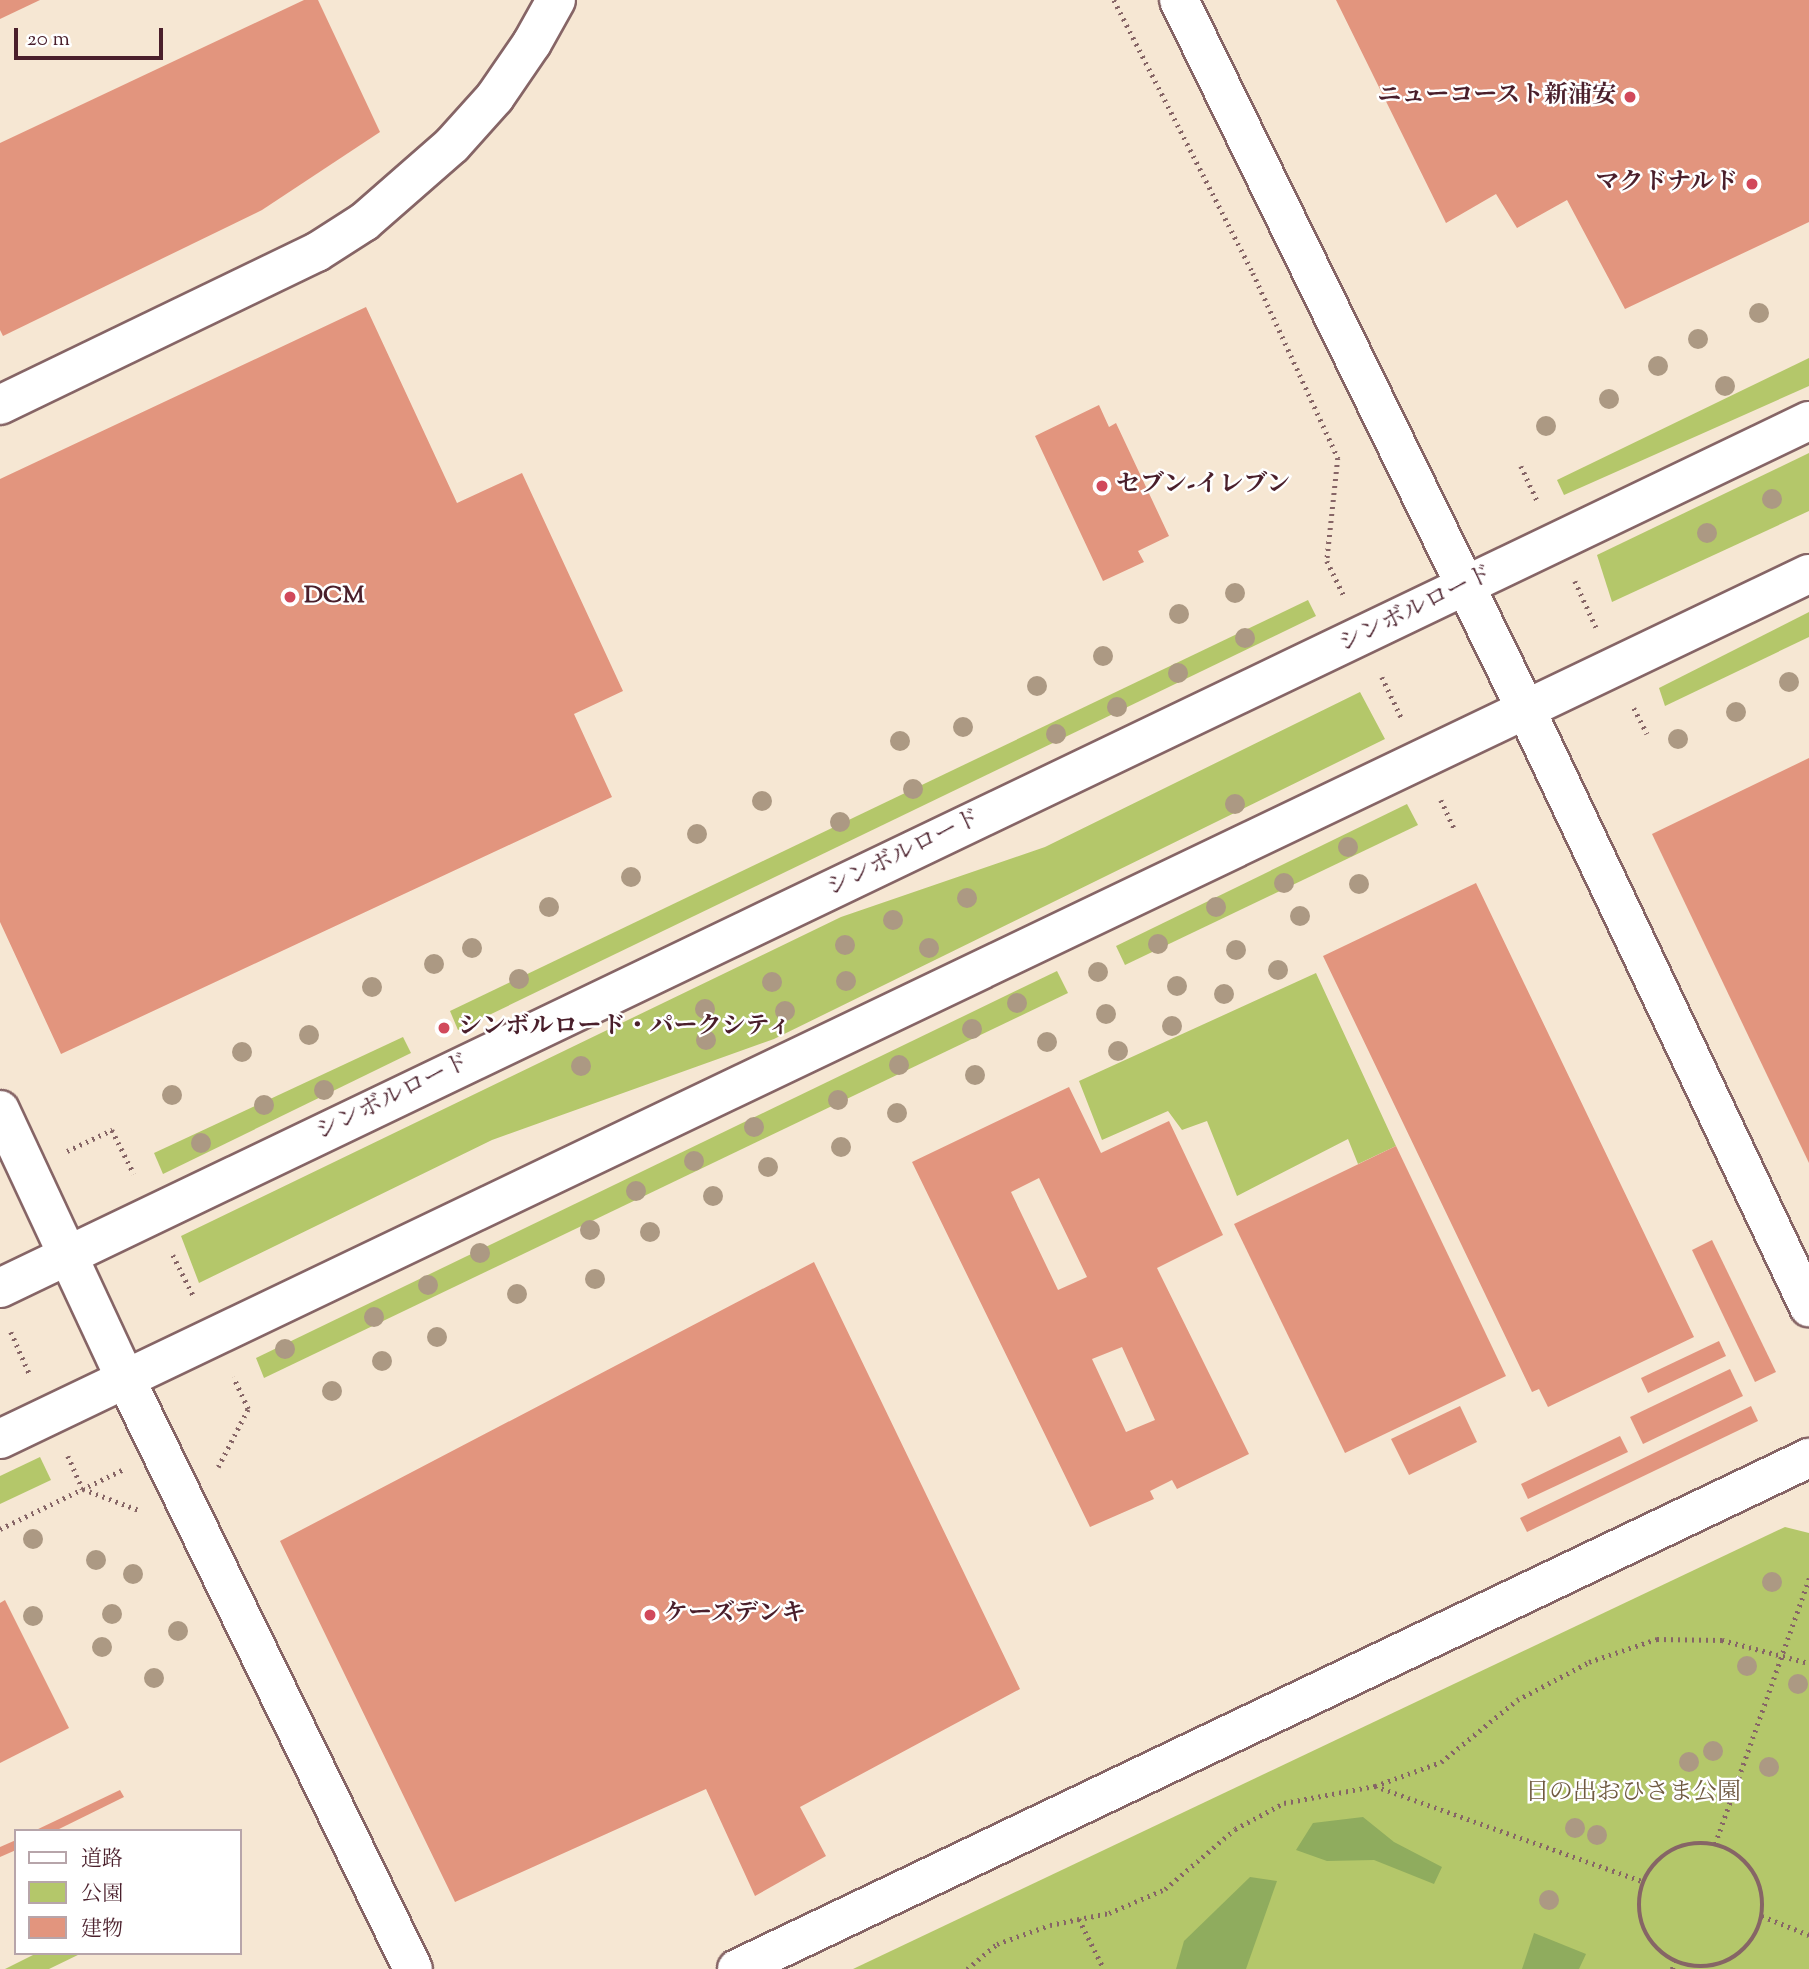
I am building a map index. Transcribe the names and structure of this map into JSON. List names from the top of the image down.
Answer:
{
  "streets": {
    "street": ["シンボルロード"]
  },
  "parks": ["日の出おひさま公園"],
  "places": [
    "ニューコースト新浦安",
    "マクドナルド",
    "セブン-イレブン",
    "DCM",
    "シンボルロード・パークシティ",
    "ケーズデンキ"
  ],
  "legend": ["道路", "公園", "建物"],
  "scale_bar": "20 m"
}
